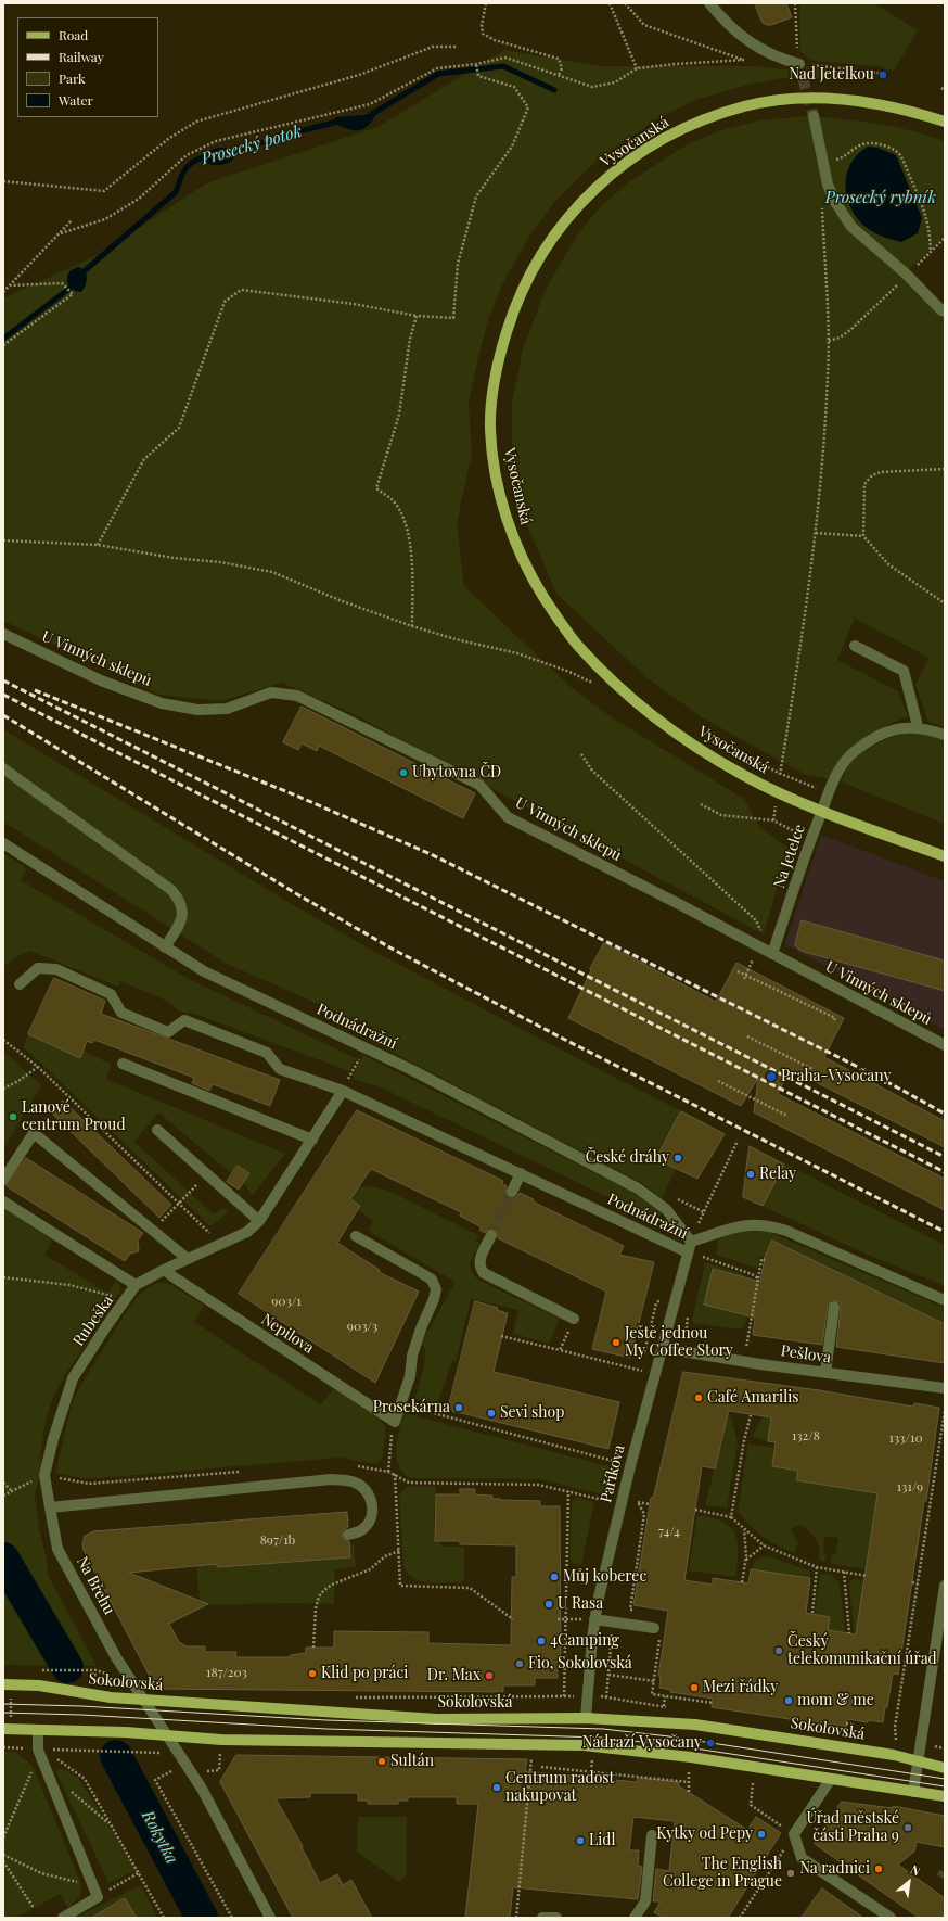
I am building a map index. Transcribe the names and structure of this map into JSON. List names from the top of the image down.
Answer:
{
  "streets": {
    "main road": ["Vysočanská", "Sokolovská"],
    "street": [
      "U Vinných sklepů",
      "Na Jetelce",
      "Podnádražní",
      "Rubeška",
      "Nepilova",
      "Pešlova",
      "Paříkova",
      "Na Břehu"
    ]
  },
  "crossings": [
    ["U Vinných sklepů", "Na Jetelce"],
    ["Podnádražní", "Rubeška"],
    ["Podnádražní", "Paříkova"],
    ["Rubeška", "Nepilova"],
    ["Rubeška", "Na Břehu"],
    ["Pešlova", "Paříkova"],
    ["Paříkova", "Sokolovská"],
    ["Na Břehu", "Sokolovská"]
  ],
  "water": ["Prosecký potok", "Prosecký rybník", "Rokytka"],
  "places": [
    "Nad Jetelkou",
    "Ubytovna ČD",
    "Praha-Vysočany",
    "Lanové centrum Proud",
    "České dráhy",
    "Relay",
    "Ještě jednou My Coffee Story",
    "Café Amarilis",
    "Prosekárna",
    "Sevi shop",
    "Můj koberec",
    "U Rasa",
    "4Camping",
    "Český telekomunikační úřad",
    "Fio, Sokolovská",
    "Klid po práci",
    "Dr. Max",
    "Mezi řádky",
    "mom & me",
    "Nádraží Vysočany",
    "Sultán",
    "Centrum radost nakupovat",
    "Úřad městské části Praha 9",
    "Kytky od Pepy",
    "Lidl",
    "Na radnici",
    "The English College in Prague"
  ],
  "house_numbers": [
    "903/1",
    "903/3",
    "132/8",
    "133/10",
    "131/9",
    "74/4",
    "897/1b",
    "187/203"
  ],
  "legend": [
    "Road",
    "Railway",
    "Park",
    "Water"
  ],
  "north": "top right"
}
